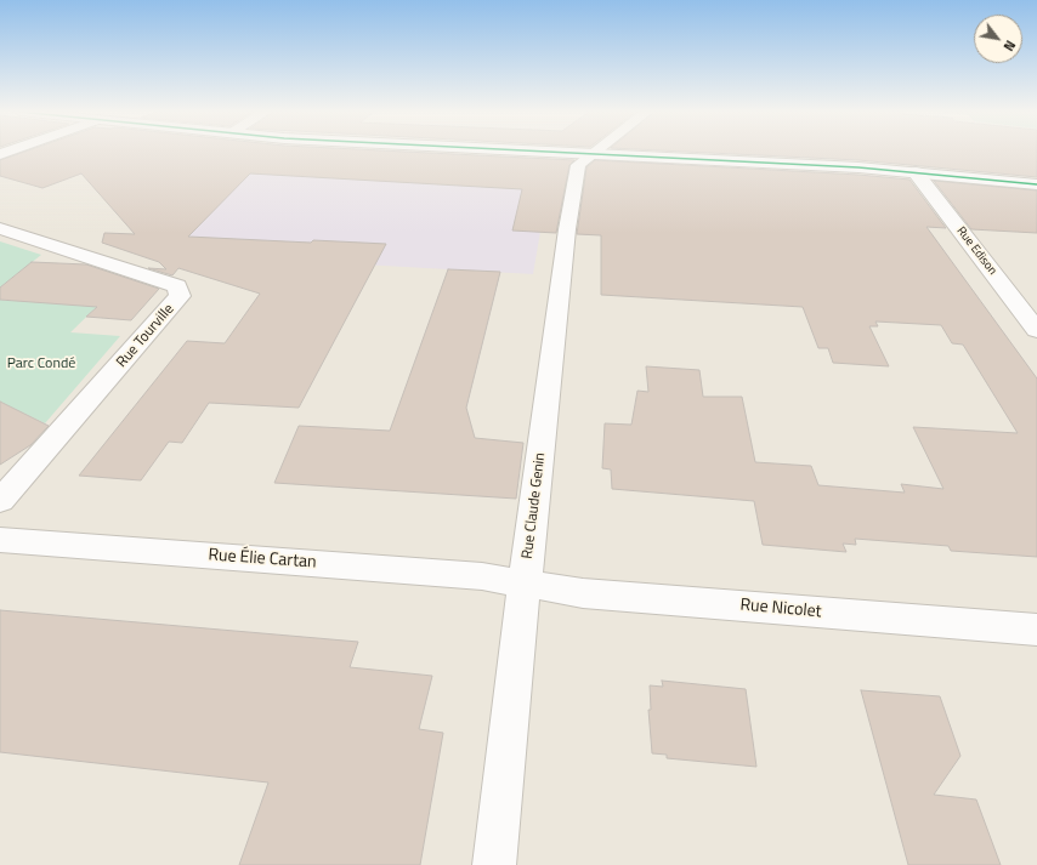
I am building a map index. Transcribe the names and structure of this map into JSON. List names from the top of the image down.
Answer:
{
  "streets": {
    "street": [
      "Rue Edison",
      "Rue Tourville",
      "Rue Claude Genin",
      "Rue Élie Cartan",
      "Rue Nicolet"
    ]
  },
  "crossings": [
    ["Rue Claude Genin", "Rue Élie Cartan"],
    ["Rue Claude Genin", "Rue Nicolet"],
    ["Rue Élie Cartan", "Rue Nicolet"]
  ],
  "parks": ["Parc Condé"],
  "north": "bottom right"
}
